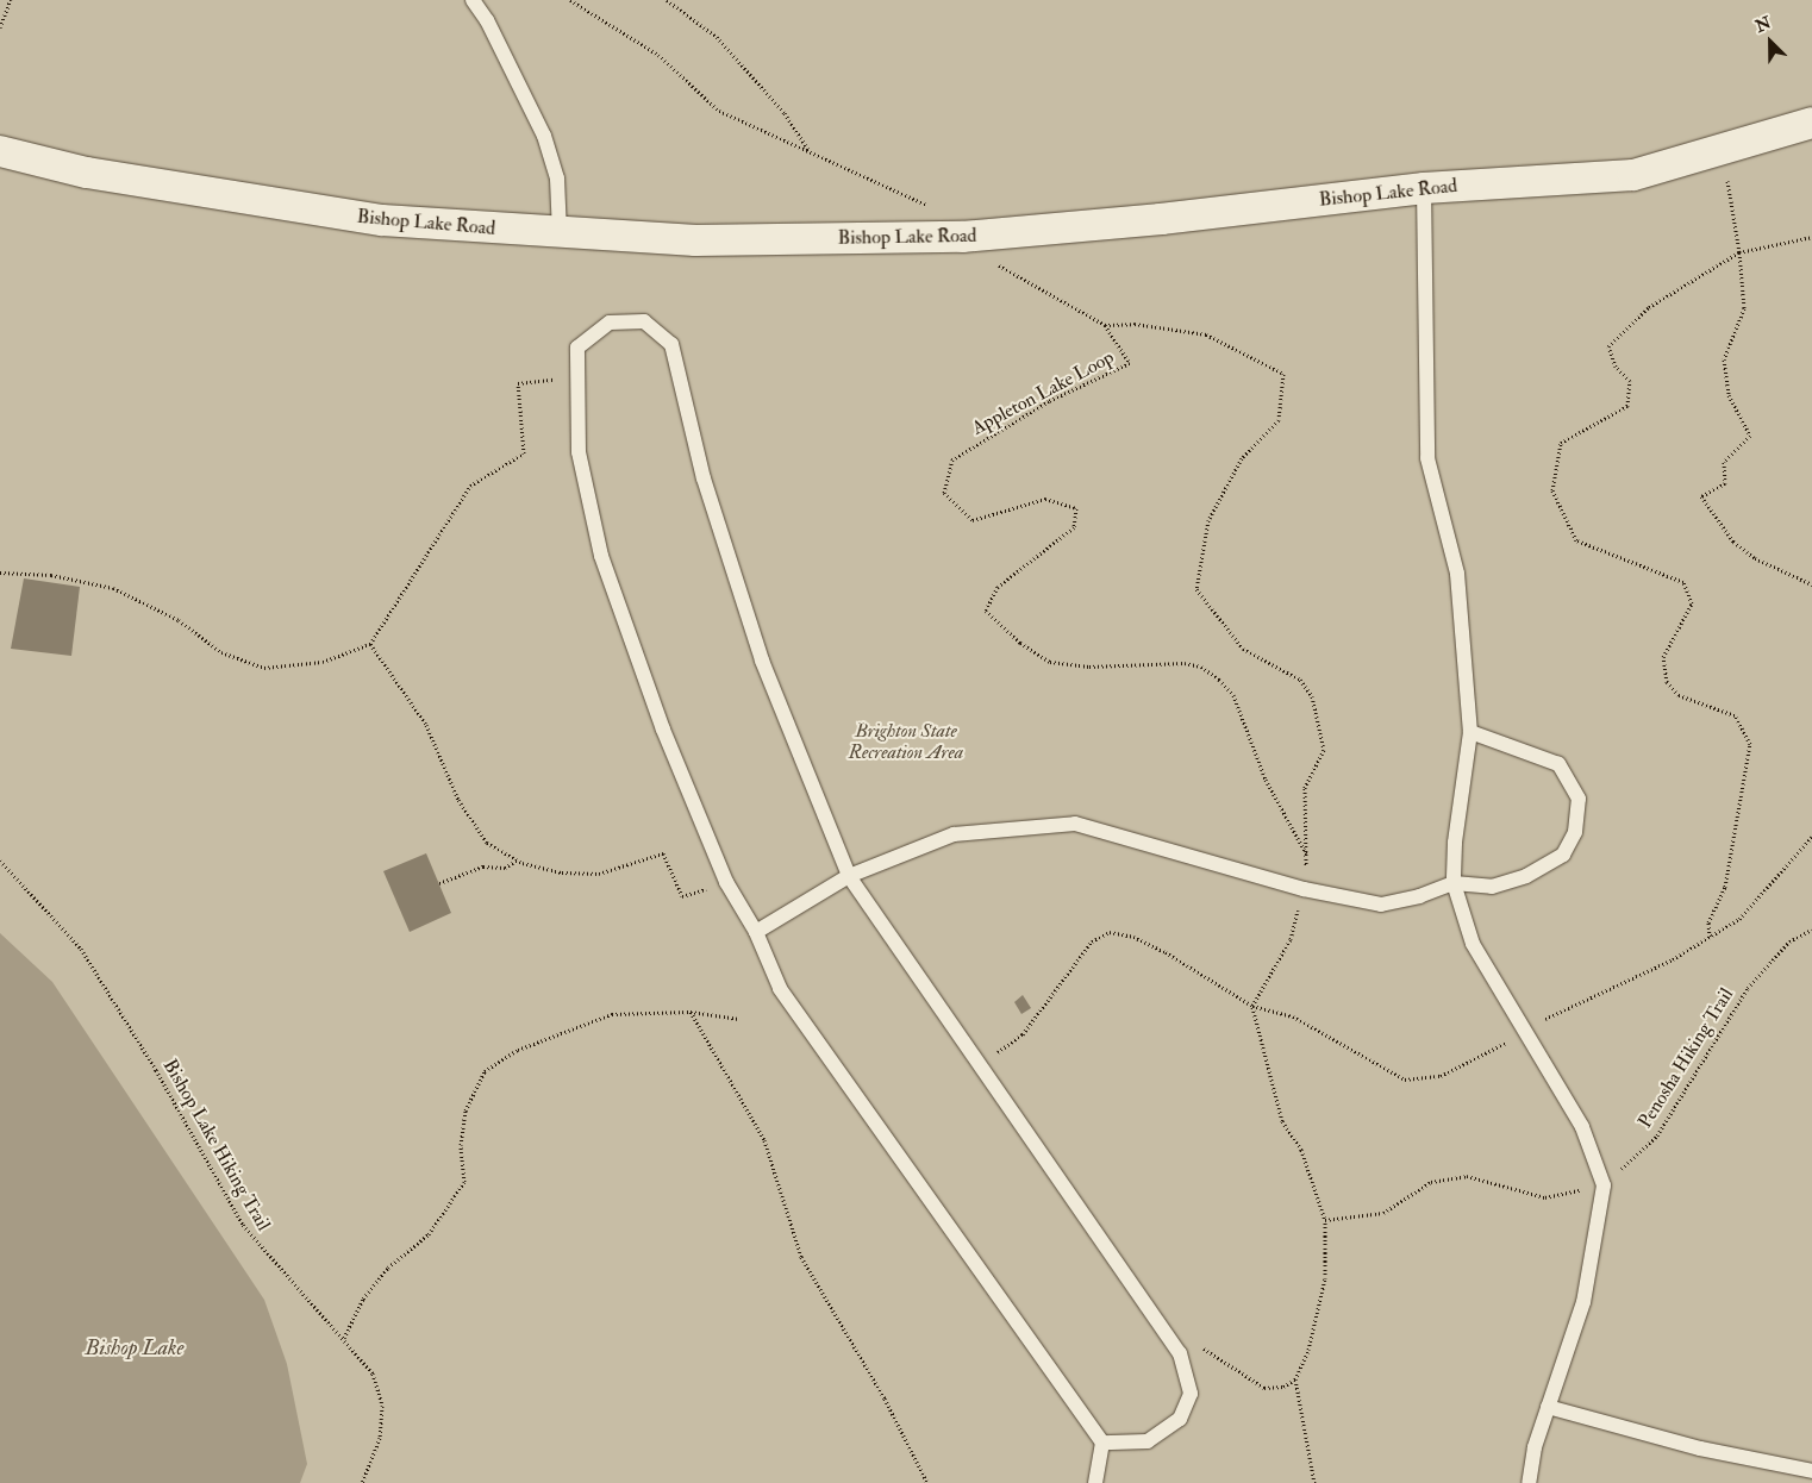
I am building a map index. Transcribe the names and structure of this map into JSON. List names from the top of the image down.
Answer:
{
  "streets": {
    "street": ["Bishop Lake Road"],
    "path": ["Appleton Lake Loop", "Penosha Hiking Trail", "Bishop Lake Hiking Trail"]
  },
  "water": ["Bishop Lake"],
  "parks": ["Brighton State Recreation Area"],
  "north": "top left"
}
